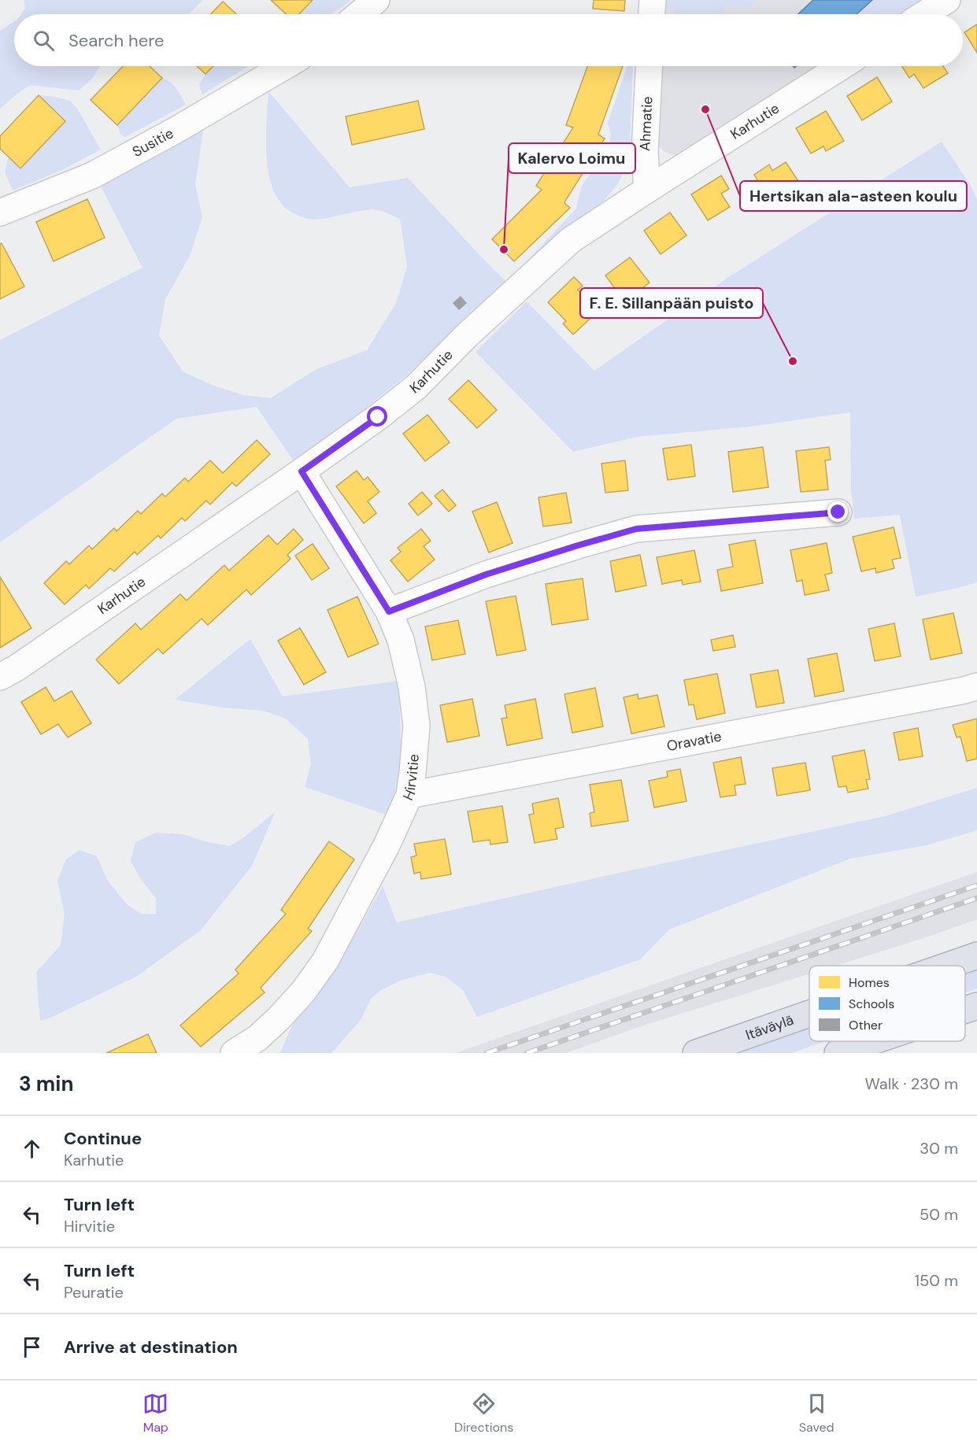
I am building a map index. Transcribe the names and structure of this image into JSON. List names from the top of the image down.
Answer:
{
  "streets": {
    "highway": ["Itäväylä"],
    "street": [
      "Karhutie",
      "Ahmatie",
      "Susitie",
      "Oravatie",
      "Hirvitie"
    ]
  },
  "crossings": [
    ["Karhutie", "Ahmatie"],
    ["Karhutie", "Hirvitie"],
    ["Oravatie", "Hirvitie"]
  ],
  "places": ["Hertsikan ala-asteen koulu", "Kalervo Loimu", "F. E. Sillanpään puisto"],
  "legend": ["Homes", "Schools", "Other"],
  "page": {
    "search": "Search here",
    "heading": ["3 min", "Walk · 230 m"],
    "list": [
      ["Continue", "Karhutie", "30 m"],
      ["Turn left", "Hirvitie", "50 m"],
      ["Turn left", "Peuratie", "150 m"],
      "Arrive at destination"
    ],
    "nav": ["Map", "Directions", "Saved"]
  }
}
